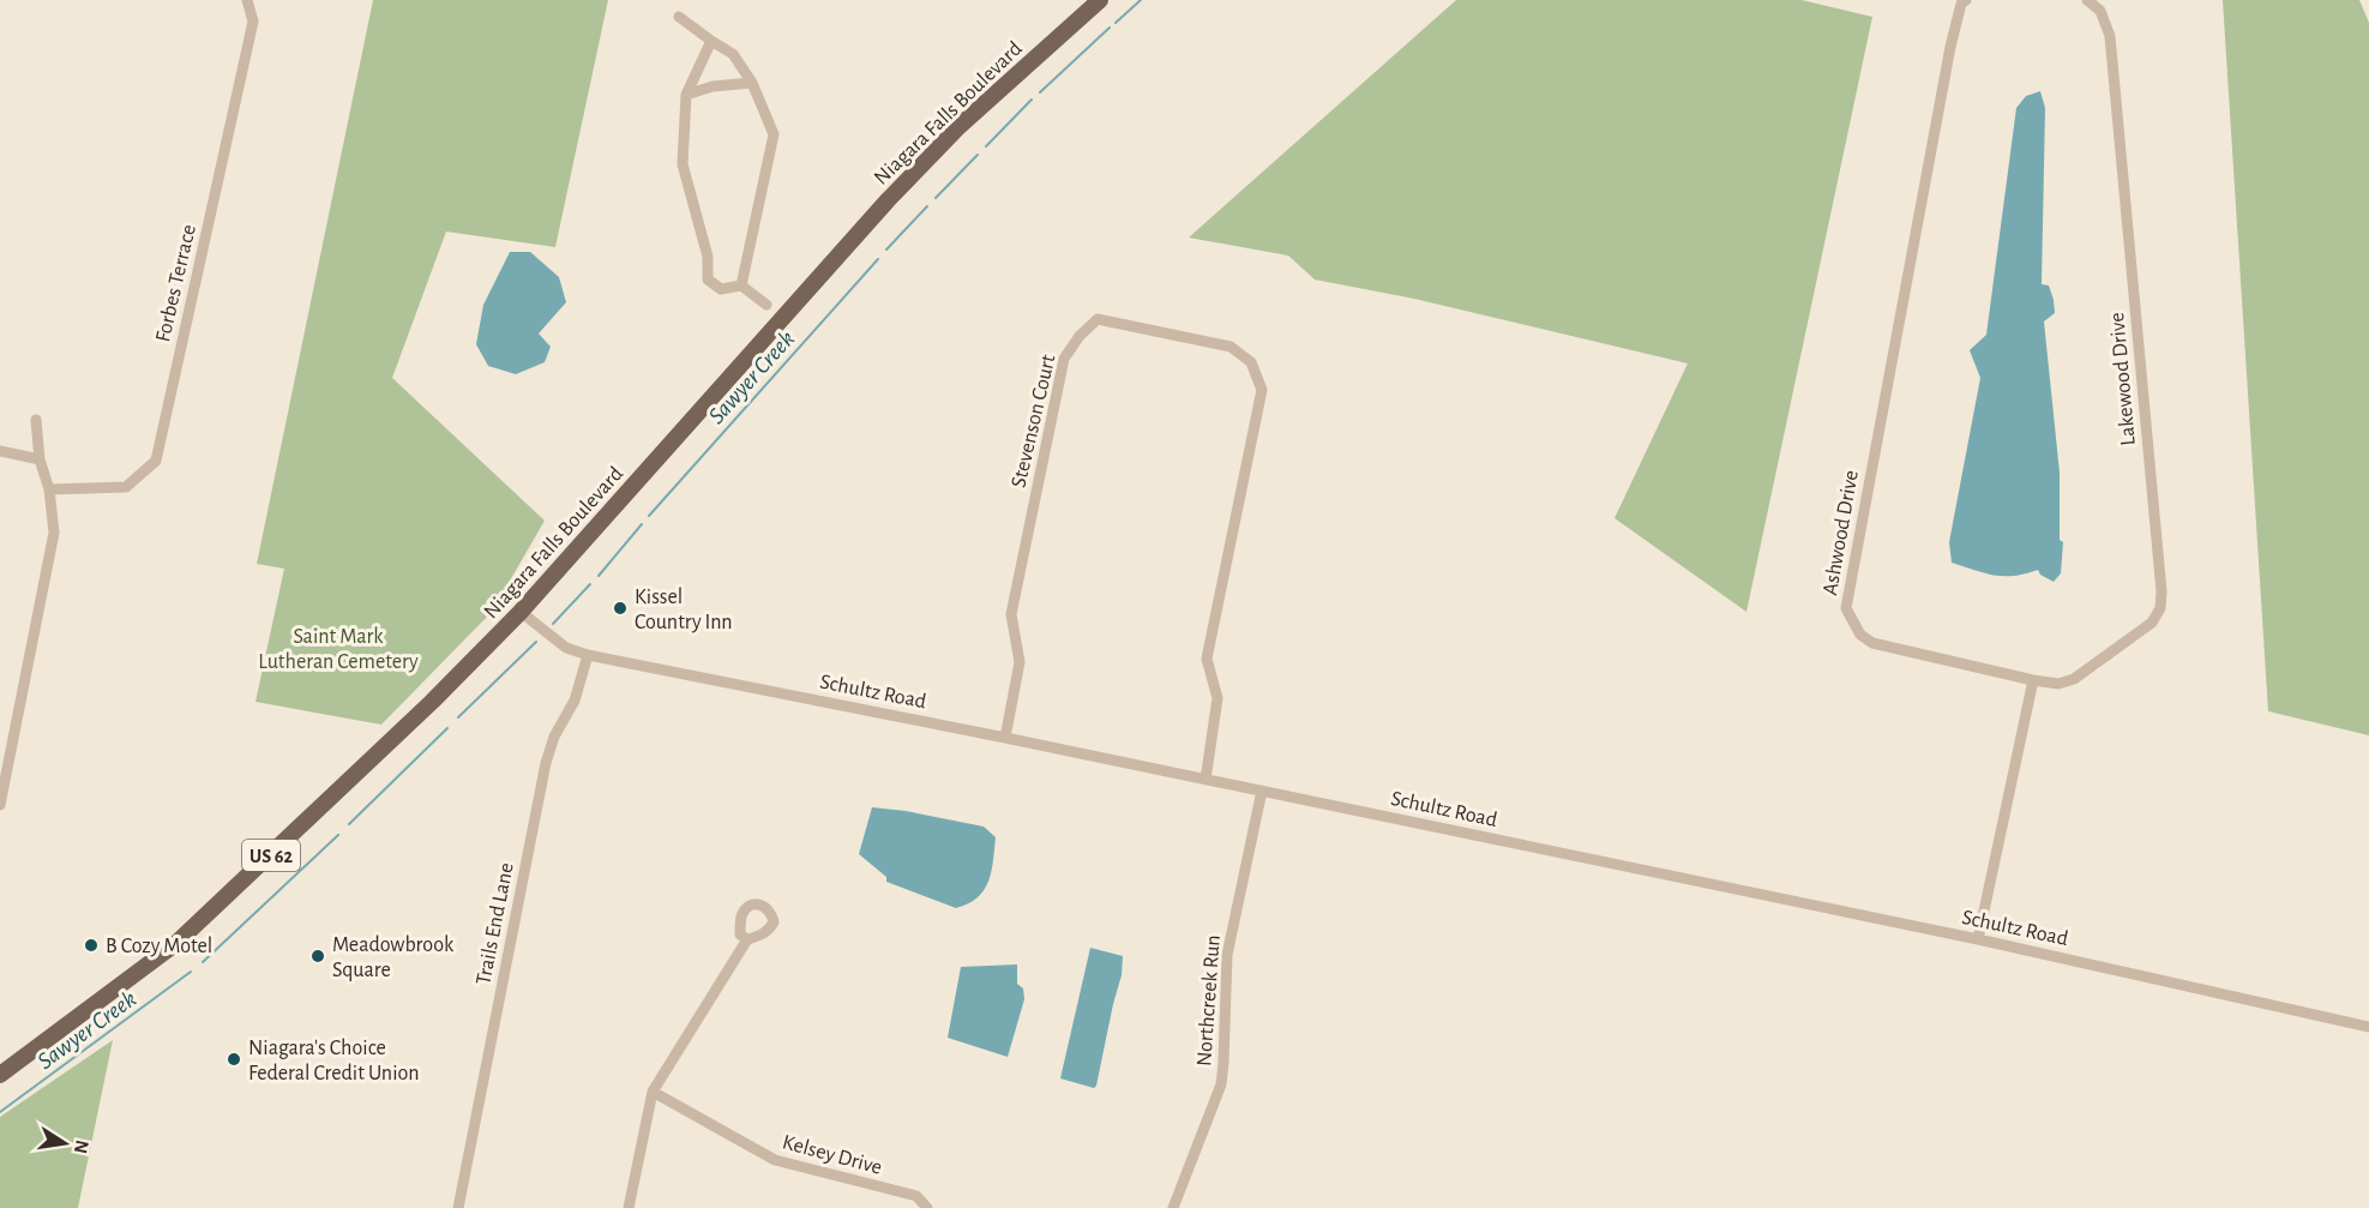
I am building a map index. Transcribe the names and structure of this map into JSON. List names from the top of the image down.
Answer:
{
  "streets": {
    "main road": ["Niagara Falls Boulevard", "US 62"],
    "street": [
      "Forbes Terrace",
      "Lakewood Drive",
      "Stevenson Court",
      "Ashwood Drive",
      "Schultz Road",
      "Trails End Lane",
      "Northcreek Run",
      "Kelsey Drive"
    ]
  },
  "crossings": [
    ["Niagara Falls Boulevard", "Schultz Road"],
    ["Lakewood Drive", "Ashwood Drive"],
    ["Stevenson Court", "Schultz Road"],
    ["Schultz Road", "Trails End Lane"],
    ["Schultz Road", "Northcreek Run"]
  ],
  "water": ["Sawyer Creek"],
  "parks": ["Saint Mark Lutheran Cemetery"],
  "places": [
    "Kissel Country Inn",
    "B Cozy Motel",
    "Meadowbrook Square",
    "Niagara's Choice Federal Credit Union"
  ],
  "north": "right"
}
